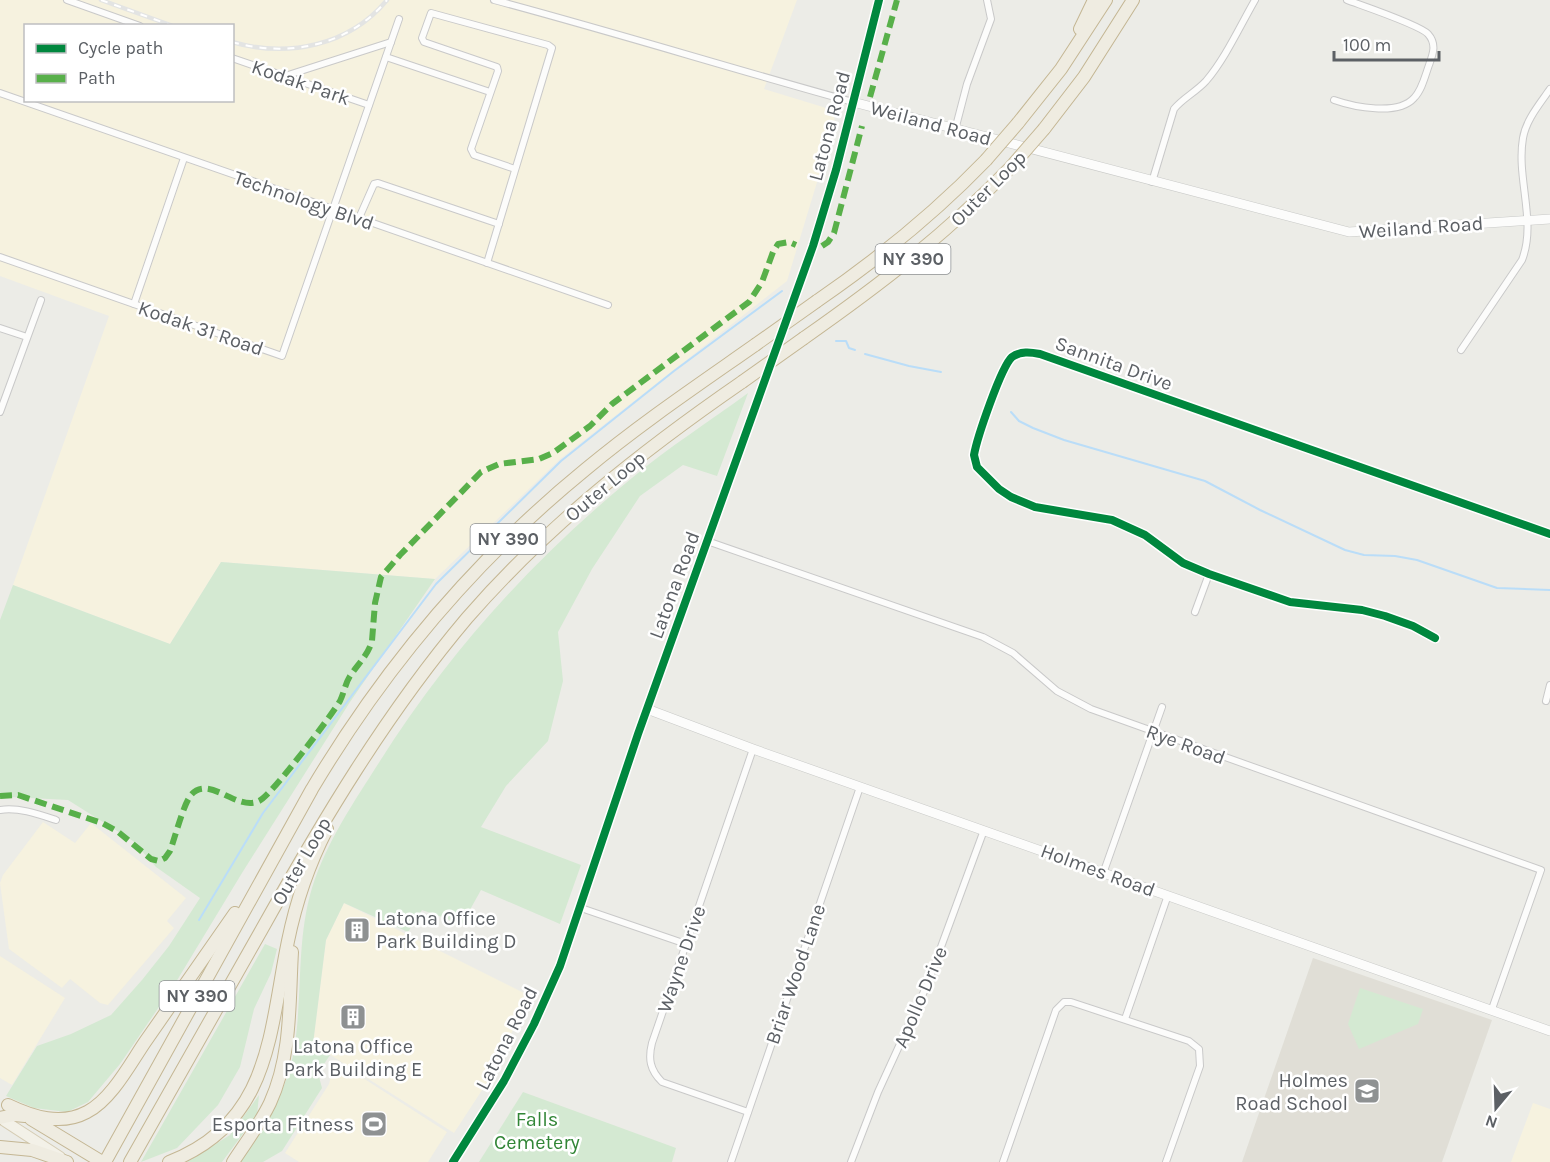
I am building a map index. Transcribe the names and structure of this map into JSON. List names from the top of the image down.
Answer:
{
  "streets": {
    "highway": ["Outer Loop", "NY 390"],
    "street": [
      "Kodak Park",
      "Weiland Road",
      "Latona Road",
      "Technology Blvd",
      "Kodak 31 Road",
      "Sannita Drive",
      "Rye Road",
      "Holmes Road",
      "Wayne Drive",
      "Briar Wood Lane",
      "Apollo Drive"
    ]
  },
  "crossings": [
    ["Kodak Park", "Kodak 31 Road"],
    ["Weiland Road", "Latona Road"],
    ["Latona Road", "Rye Road"],
    ["Latona Road", "Holmes Road"],
    ["Technology Blvd", "Kodak 31 Road"],
    ["Rye Road", "Holmes Road"],
    ["Holmes Road", "Wayne Drive"],
    ["Holmes Road", "Briar Wood Lane"],
    ["Holmes Road", "Apollo Drive"],
    ["Wayne Drive", "Briar Wood Lane"]
  ],
  "parks": ["Falls Cemetery"],
  "places": {
    "building": ["Latona Office Park Building D", "Latona Office Park Building E"],
    "school or university": ["Holmes Road School"],
    "sports": ["Esporta Fitness"]
  },
  "legend": ["Cycle path", "Path"],
  "scale_bar": "100 m",
  "north": "bottom"
}
